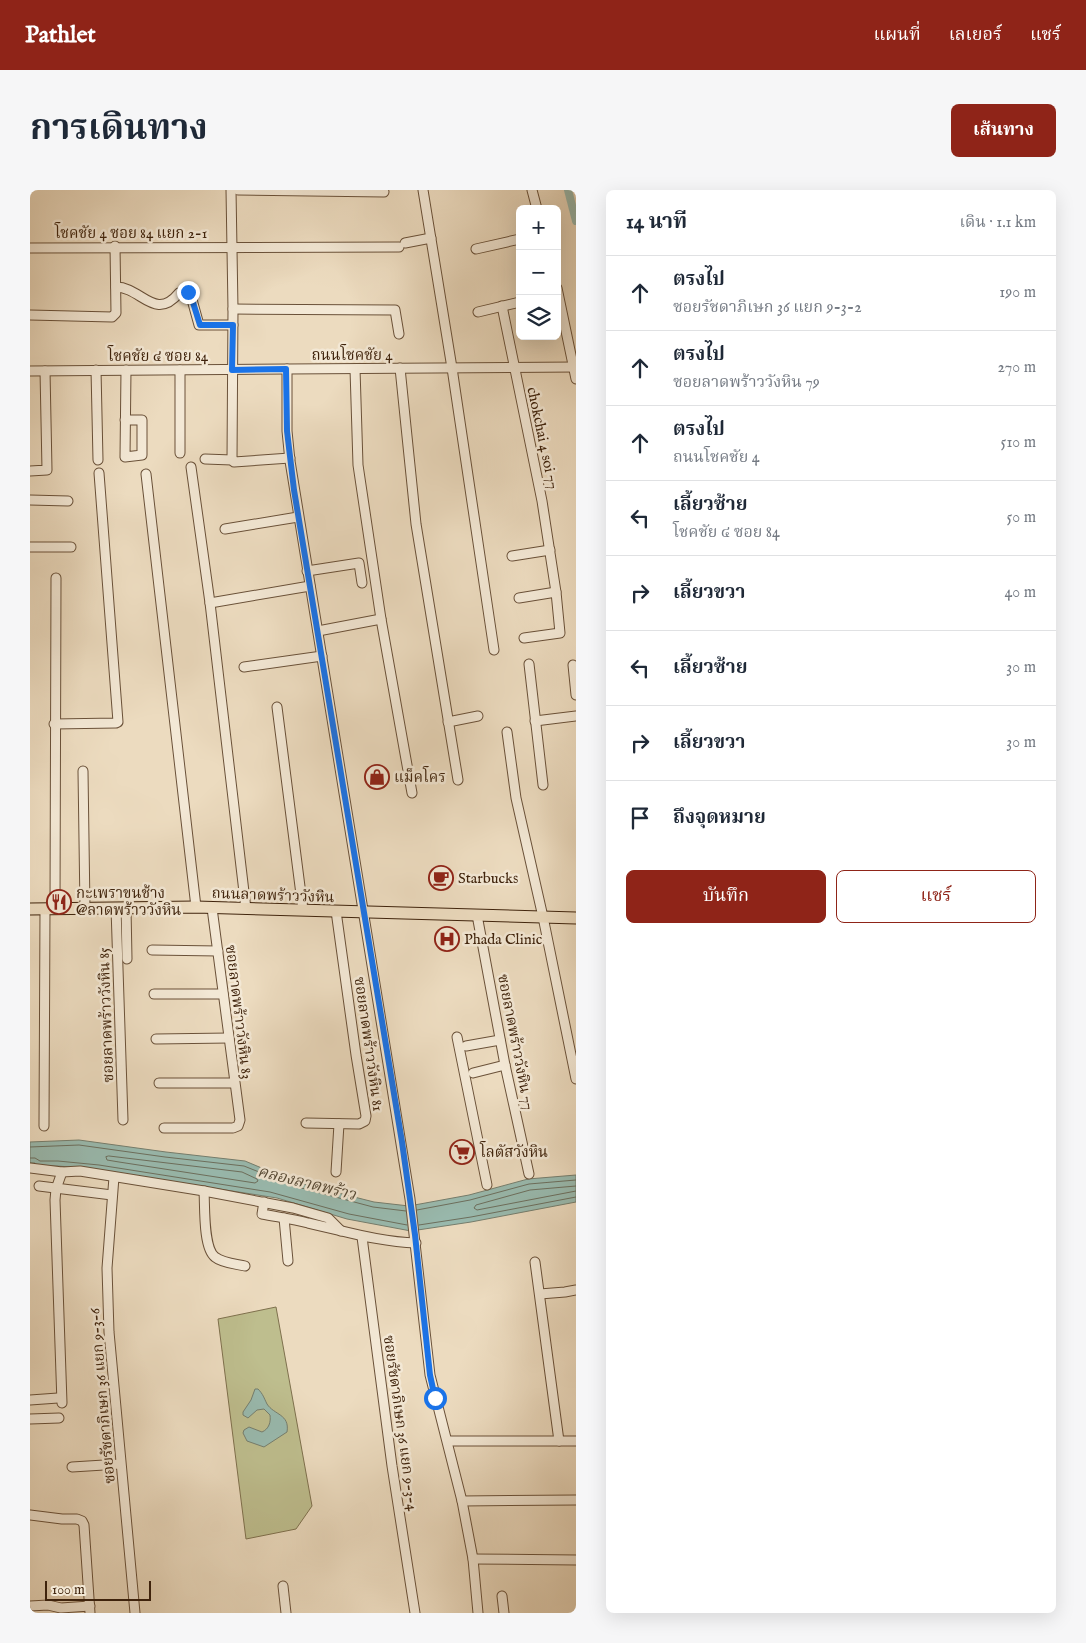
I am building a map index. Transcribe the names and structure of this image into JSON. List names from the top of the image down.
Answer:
{
  "streets": {
    "main road": ["ถนนลาดพร้าววังหิน"],
    "street": [
      "โชคชัย 4 ซอย 84 แยก 2-1",
      "ถนนโชคชัย 4",
      "โชคชัย ๔ ซอย 84",
      "chokchai 4 soi 77",
      "ซอยลาดพร้าววังหิน 83",
      "ซอยลาดพร้าววังหิน 85",
      "ซอยลาดพร้าววังหิน 77",
      "ซอยลาดพร้าววังหิน 81",
      "ซอยรัชดาภิเษก 36 แยก 9-3-6",
      "ซอยรัชดาภิเษก 36 แยก 9-3-4"
    ]
  },
  "crossings": [
    ["ถนนโชคชัย 4", "โชคชัย ๔ ซอย 84"],
    ["ถนนโชคชัย 4", "chokchai 4 soi 77"],
    ["ถนนลาดพร้าววังหิน", "ซอยลาดพร้าววังหิน 83"],
    ["ถนนลาดพร้าววังหิน", "ซอยลาดพร้าววังหิน 85"],
    ["ถนนลาดพร้าววังหิน", "ซอยลาดพร้าววังหิน 77"],
    ["ถนนลาดพร้าววังหิน", "ซอยลาดพร้าววังหิน 81"]
  ],
  "water": ["คลองลาดพร้าว"],
  "places": {
    "shop": ["แม็คโคร"],
    "cafe": ["Starbucks"],
    "restaurant": ["กะเพราขุนช้าง @ลาดพร้าววังหิน"],
    "hospital": ["Phada Clinic"],
    "supermarket": ["โลตัสวังหิน"]
  },
  "scale_bar": "100 m",
  "page": {
    "header": "Pathlet",
    "nav": ["แผนที่", "เลเยอร์", "แชร์"],
    "title": "การเดินทาง",
    "buttons": [
      "เส้นทาง",
      ["บันทึก", "แชร์"]
    ],
    "heading": ["14 นาที", "เดิน · 1.1 km"],
    "map_buttons": ["+", "−"],
    "list": [
      ["ตรงไป", "ซอยรัชดาภิเษก 36 แยก 9-3-2", "190 m"],
      ["ตรงไป", "ซอยลาดพร้าววังหิน 79", "270 m"],
      ["ตรงไป", "ถนนโชคชัย 4", "510 m"],
      ["เลี้ยวซ้าย", "โชคชัย ๔ ซอย 84", "50 m"],
      ["เลี้ยวขวา", "40 m"],
      ["เลี้ยวซ้าย", "30 m"],
      ["เลี้ยวขวา", "30 m"],
      "ถึงจุดหมาย"
    ],
    "scale": "100 m"
  }
}
